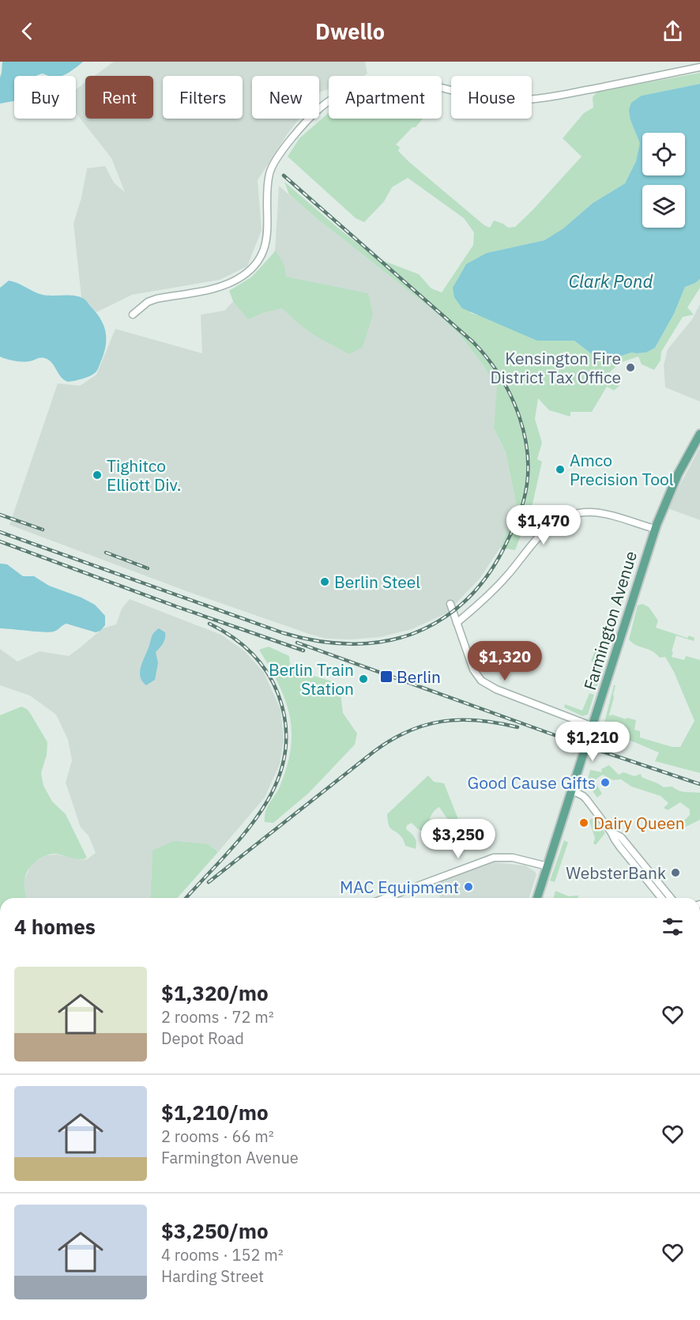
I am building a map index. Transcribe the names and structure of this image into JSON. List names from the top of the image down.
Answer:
{
  "streets": {
    "main road": ["Farmington Avenue"]
  },
  "water": ["Clark Pond"],
  "places": {
    "other": [
      "Kensington Fire District Tax Office",
      "Amco Precision Tool",
      "Tighitco Elliott Div.",
      "Berlin Steel",
      "Berlin Train Station",
      "Good Cause Gifts",
      "Dairy Queen",
      "WebsterBank",
      "MAC Equipment"
    ],
    "transit": ["Berlin"]
  },
  "page": {
    "header": "Dwello",
    "chip": [
      "Buy",
      "Rent",
      "Filters",
      "New",
      "Apartment",
      "House"
    ],
    "price": [
      "$1,470",
      "$1,320",
      "$1,210",
      "$3,250"
    ],
    "heading": "4 homes",
    "list": [
      {
        "name": "$1,320/mo",
        "note": "2 rooms · 72 m² · Depot Road"
      },
      {
        "name": "$1,210/mo",
        "note": "2 rooms · 66 m² · Farmington Avenue"
      },
      {
        "name": "$3,250/mo",
        "note": "4 rooms · 152 m² · Harding Street"
      }
    ]
  }
}
